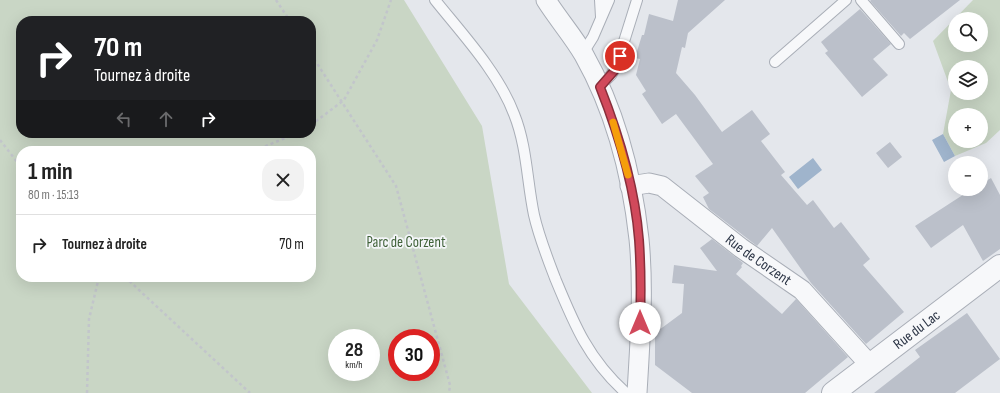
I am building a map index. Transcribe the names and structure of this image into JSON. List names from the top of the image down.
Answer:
{
  "streets": {
    "street": ["Rue de Corzent", "Rue du Lac"]
  },
  "crossings": [
    ["Rue de Corzent", "Rue du Lac"]
  ],
  "parks": ["Parc de Corzent"],
  "page": {
    "map_buttons": ["+", "−"],
    "turn": ["70 m", "Tournez à droite"],
    "heading": ["1 min", "80 m · 15:13"],
    "list": [
      {
        "name": "Tournez à droite",
        "value": "70 m"
      }
    ],
    "speed": "28 km/h",
    "limit": "30"
  }
}
